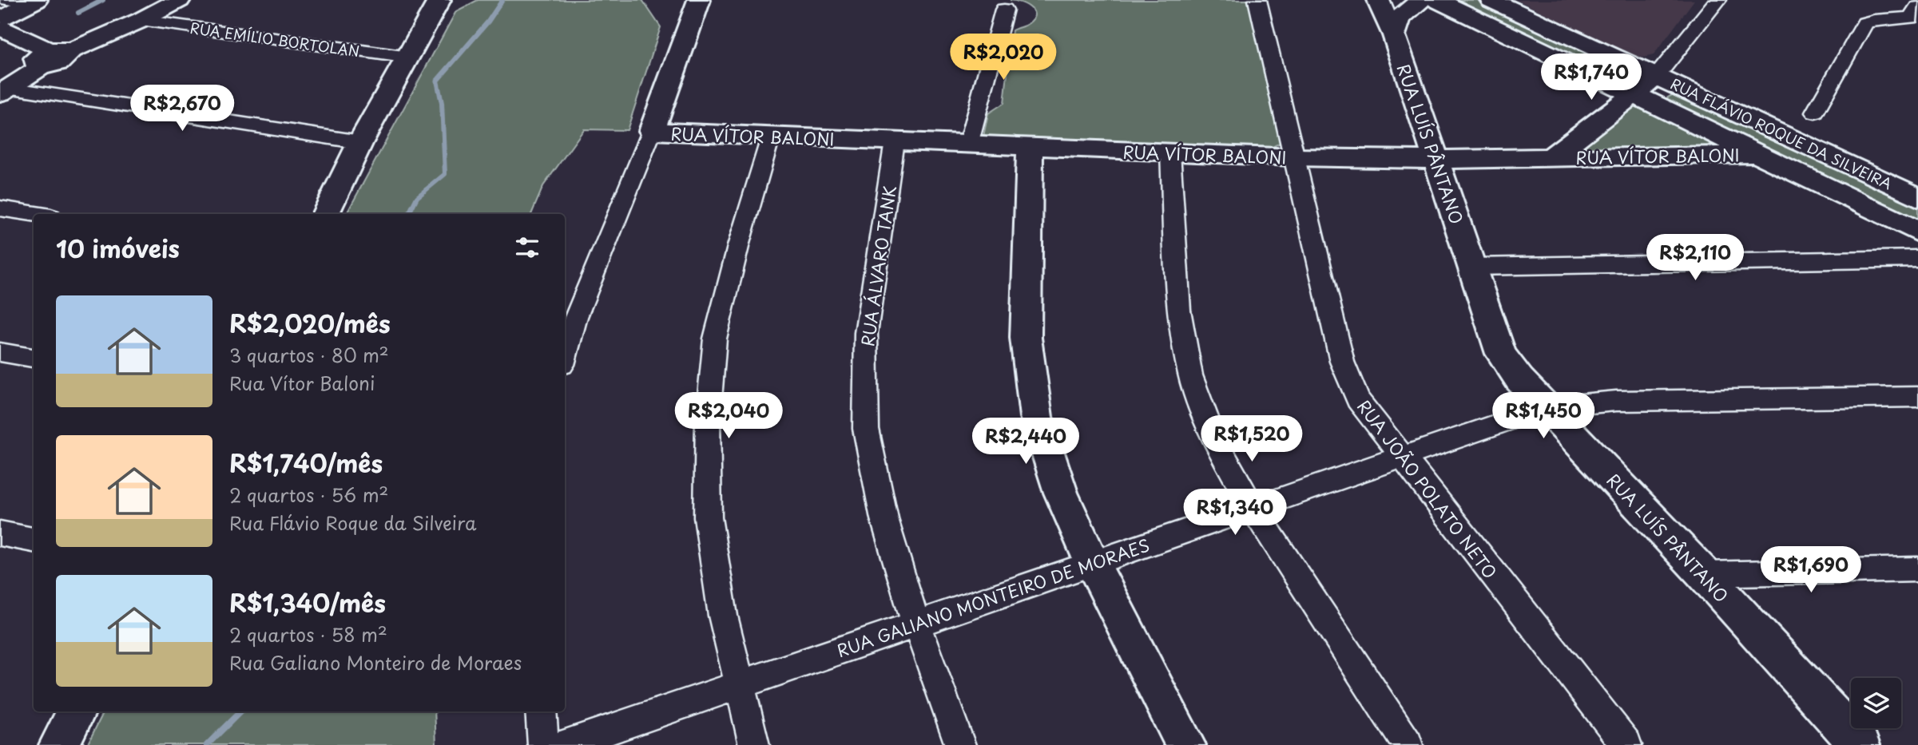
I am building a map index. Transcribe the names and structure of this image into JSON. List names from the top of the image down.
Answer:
{
  "streets": {
    "street": [
      "RUA EMÍLIO BORTOLAN",
      "RUA FLÁVIO ROQUE DA SILVEIRA",
      "RUA VÍTOR BALONI",
      "RUA LUÍS PÂNTANO",
      "RUA ÁLVARO TANK",
      "RUA JOÃO POLATO NETO",
      "RUA GALIANO MONTEIRO DE MORAES"
    ]
  },
  "crossings": [
    ["RUA FLÁVIO ROQUE DA SILVEIRA", "RUA VÍTOR BALONI"],
    ["RUA VÍTOR BALONI", "RUA LUÍS PÂNTANO"],
    ["RUA VÍTOR BALONI", "RUA ÁLVARO TANK"],
    ["RUA VÍTOR BALONI", "RUA JOÃO POLATO NETO"],
    ["RUA LUÍS PÂNTANO", "RUA GALIANO MONTEIRO DE MORAES"],
    ["RUA ÁLVARO TANK", "RUA GALIANO MONTEIRO DE MORAES"],
    ["RUA JOÃO POLATO NETO", "RUA GALIANO MONTEIRO DE MORAES"]
  ],
  "page": {
    "price": [
      "R$2,020",
      "R$1,740",
      "R$2,670",
      "R$2,110",
      "R$2,040",
      "R$1,450",
      "R$1,520",
      "R$2,440",
      "R$1,340",
      "R$1,690"
    ],
    "heading": "10 imóveis",
    "list": [
      {
        "name": "R$2,020/mês",
        "note": "3 quartos · 80 m² · Rua Vítor Baloni"
      },
      {
        "name": "R$1,740/mês",
        "note": "2 quartos · 56 m² · Rua Flávio Roque da Silveira"
      },
      {
        "name": "R$1,340/mês",
        "note": "2 quartos · 58 m² · Rua Galiano Monteiro de Moraes"
      }
    ]
  }
}
